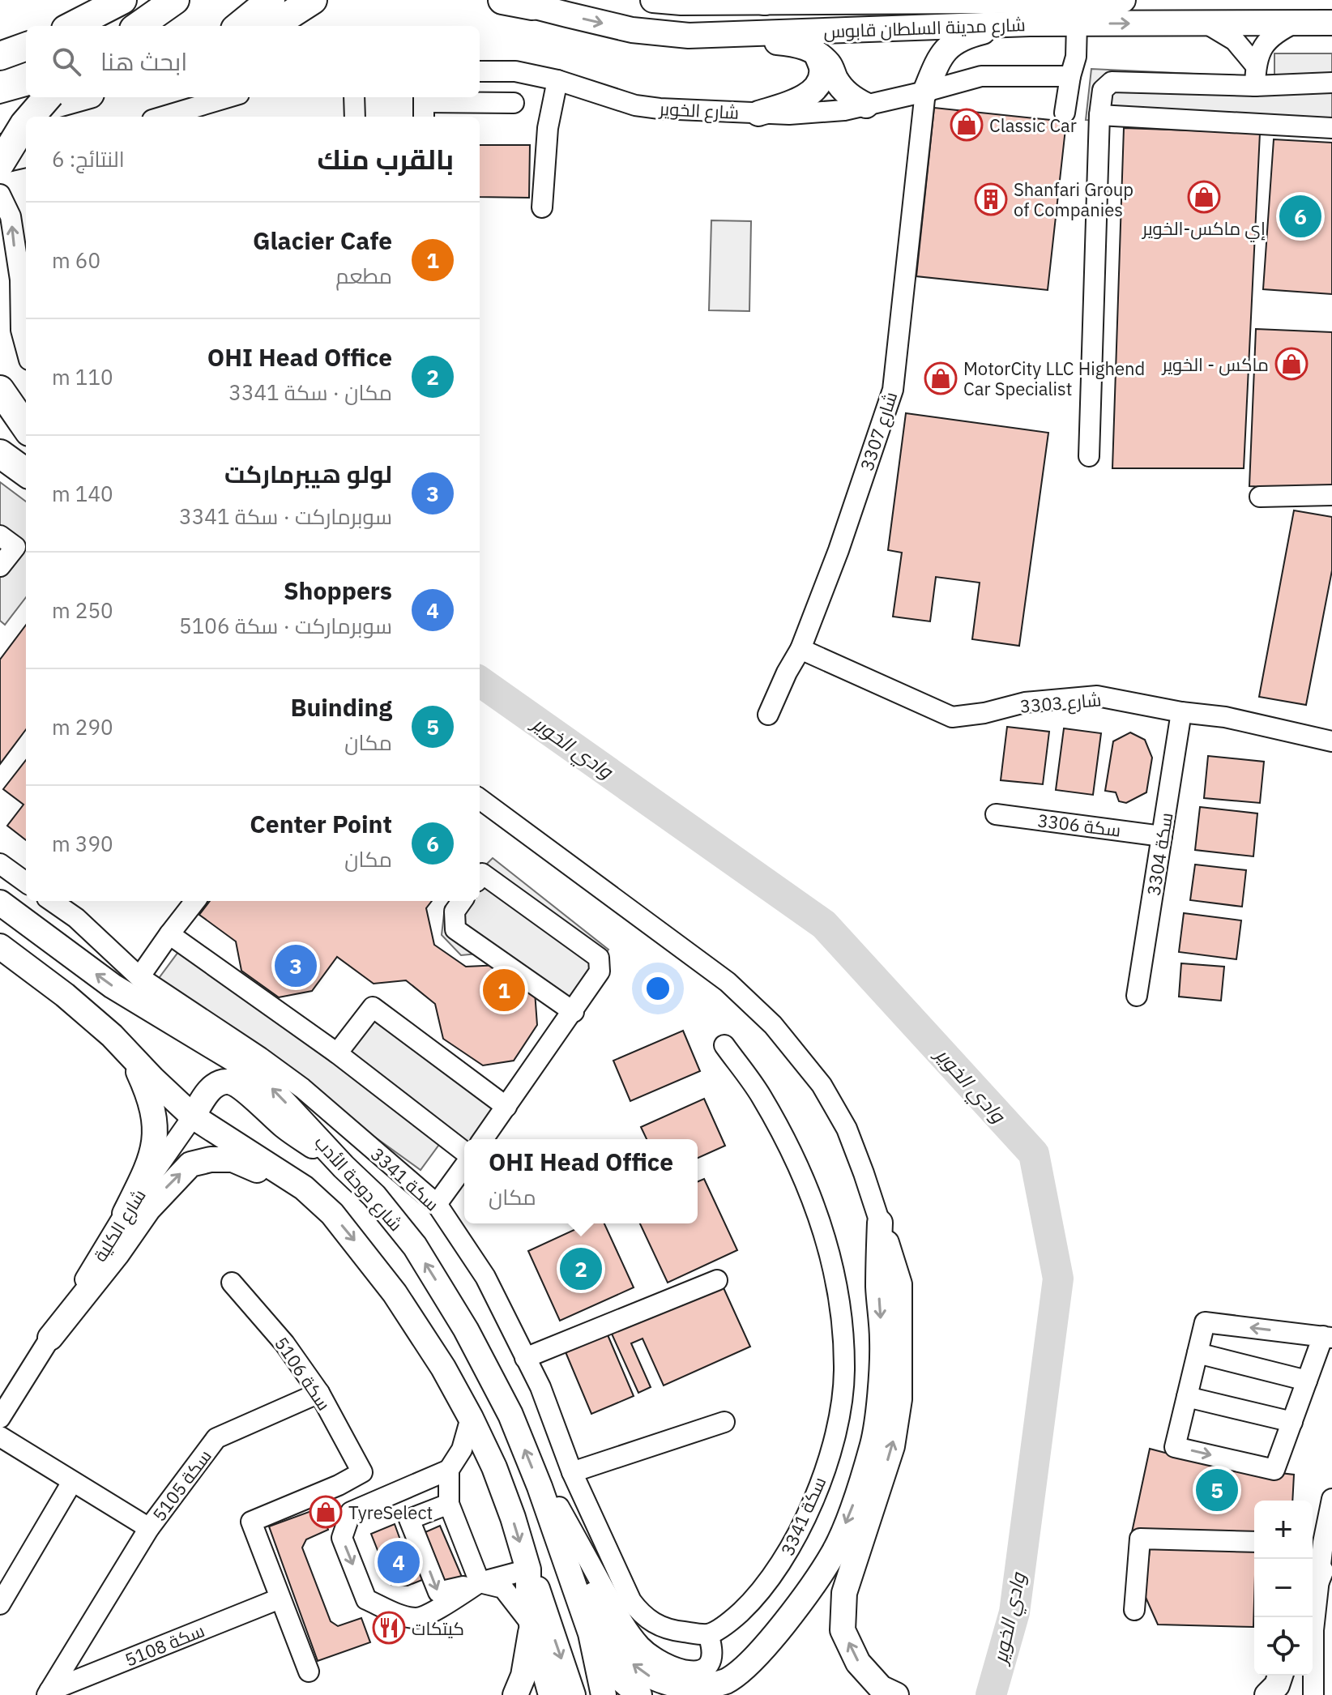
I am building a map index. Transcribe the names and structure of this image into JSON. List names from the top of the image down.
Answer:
{
  "streets": {
    "main road": ["شارع مدينة السلطان قابوس", "شارع دوحة الأدب"],
    "street": [
      "شارع الخوير",
      "3307 شارع",
      "3303 شارع",
      "سكة 3306",
      "سكة 3304",
      "سكة 3341",
      "شارع الكلية",
      "سكة 5106",
      "سكة 5105",
      "سكة 5108"
    ]
  },
  "crossings": [
    ["شارع الخوير", "3307 شارع"],
    ["3307 شارع", "3303 شارع"],
    ["3303 شارع", "سكة 3304"],
    ["سكة 3306", "سكة 3304"],
    ["سكة 5106", "سكة 5105"],
    ["سكة 5105", "سكة 5108"]
  ],
  "water": ["وادي الخوير"],
  "places": {
    "shop": [
      "Classic Car",
      "إي ماكس-الخوير",
      "ماكس - الخوير",
      "MotorCity LLC Highend Car Specialist",
      "TyreSelect"
    ],
    "building": ["Shanfari Group of Companies"],
    "restaurant": ["كيتكات"]
  },
  "page": {
    "search": "ابحث هنا",
    "heading": ["بالقرب منك", "النتائج: 6"],
    "pins": [
      "6",
      "3",
      "1",
      "2",
      "5",
      "4"
    ],
    "list": [
      {
        "mark": "1",
        "name": "Glacier Cafe",
        "note": "مطعم",
        "value": "60 m"
      },
      {
        "mark": "2",
        "name": "OHI Head Office",
        "note": "مكان · سكة 3341",
        "value": "110 m"
      },
      {
        "mark": "3",
        "name": "لولو هيبرماركت",
        "note": "سوبرماركت · سكة 3341",
        "value": "140 m"
      },
      {
        "mark": "4",
        "name": "Shoppers",
        "note": "سوبرماركت · سكة 5106",
        "value": "250 m"
      },
      {
        "mark": "5",
        "name": "Buinding",
        "note": "مكان",
        "value": "290 m"
      },
      {
        "mark": "6",
        "name": "Center Point",
        "note": "مكان",
        "value": "390 m"
      }
    ],
    "popup": ["OHI Head Office", "مكان"],
    "map_buttons": ["+", "−"]
  }
}
